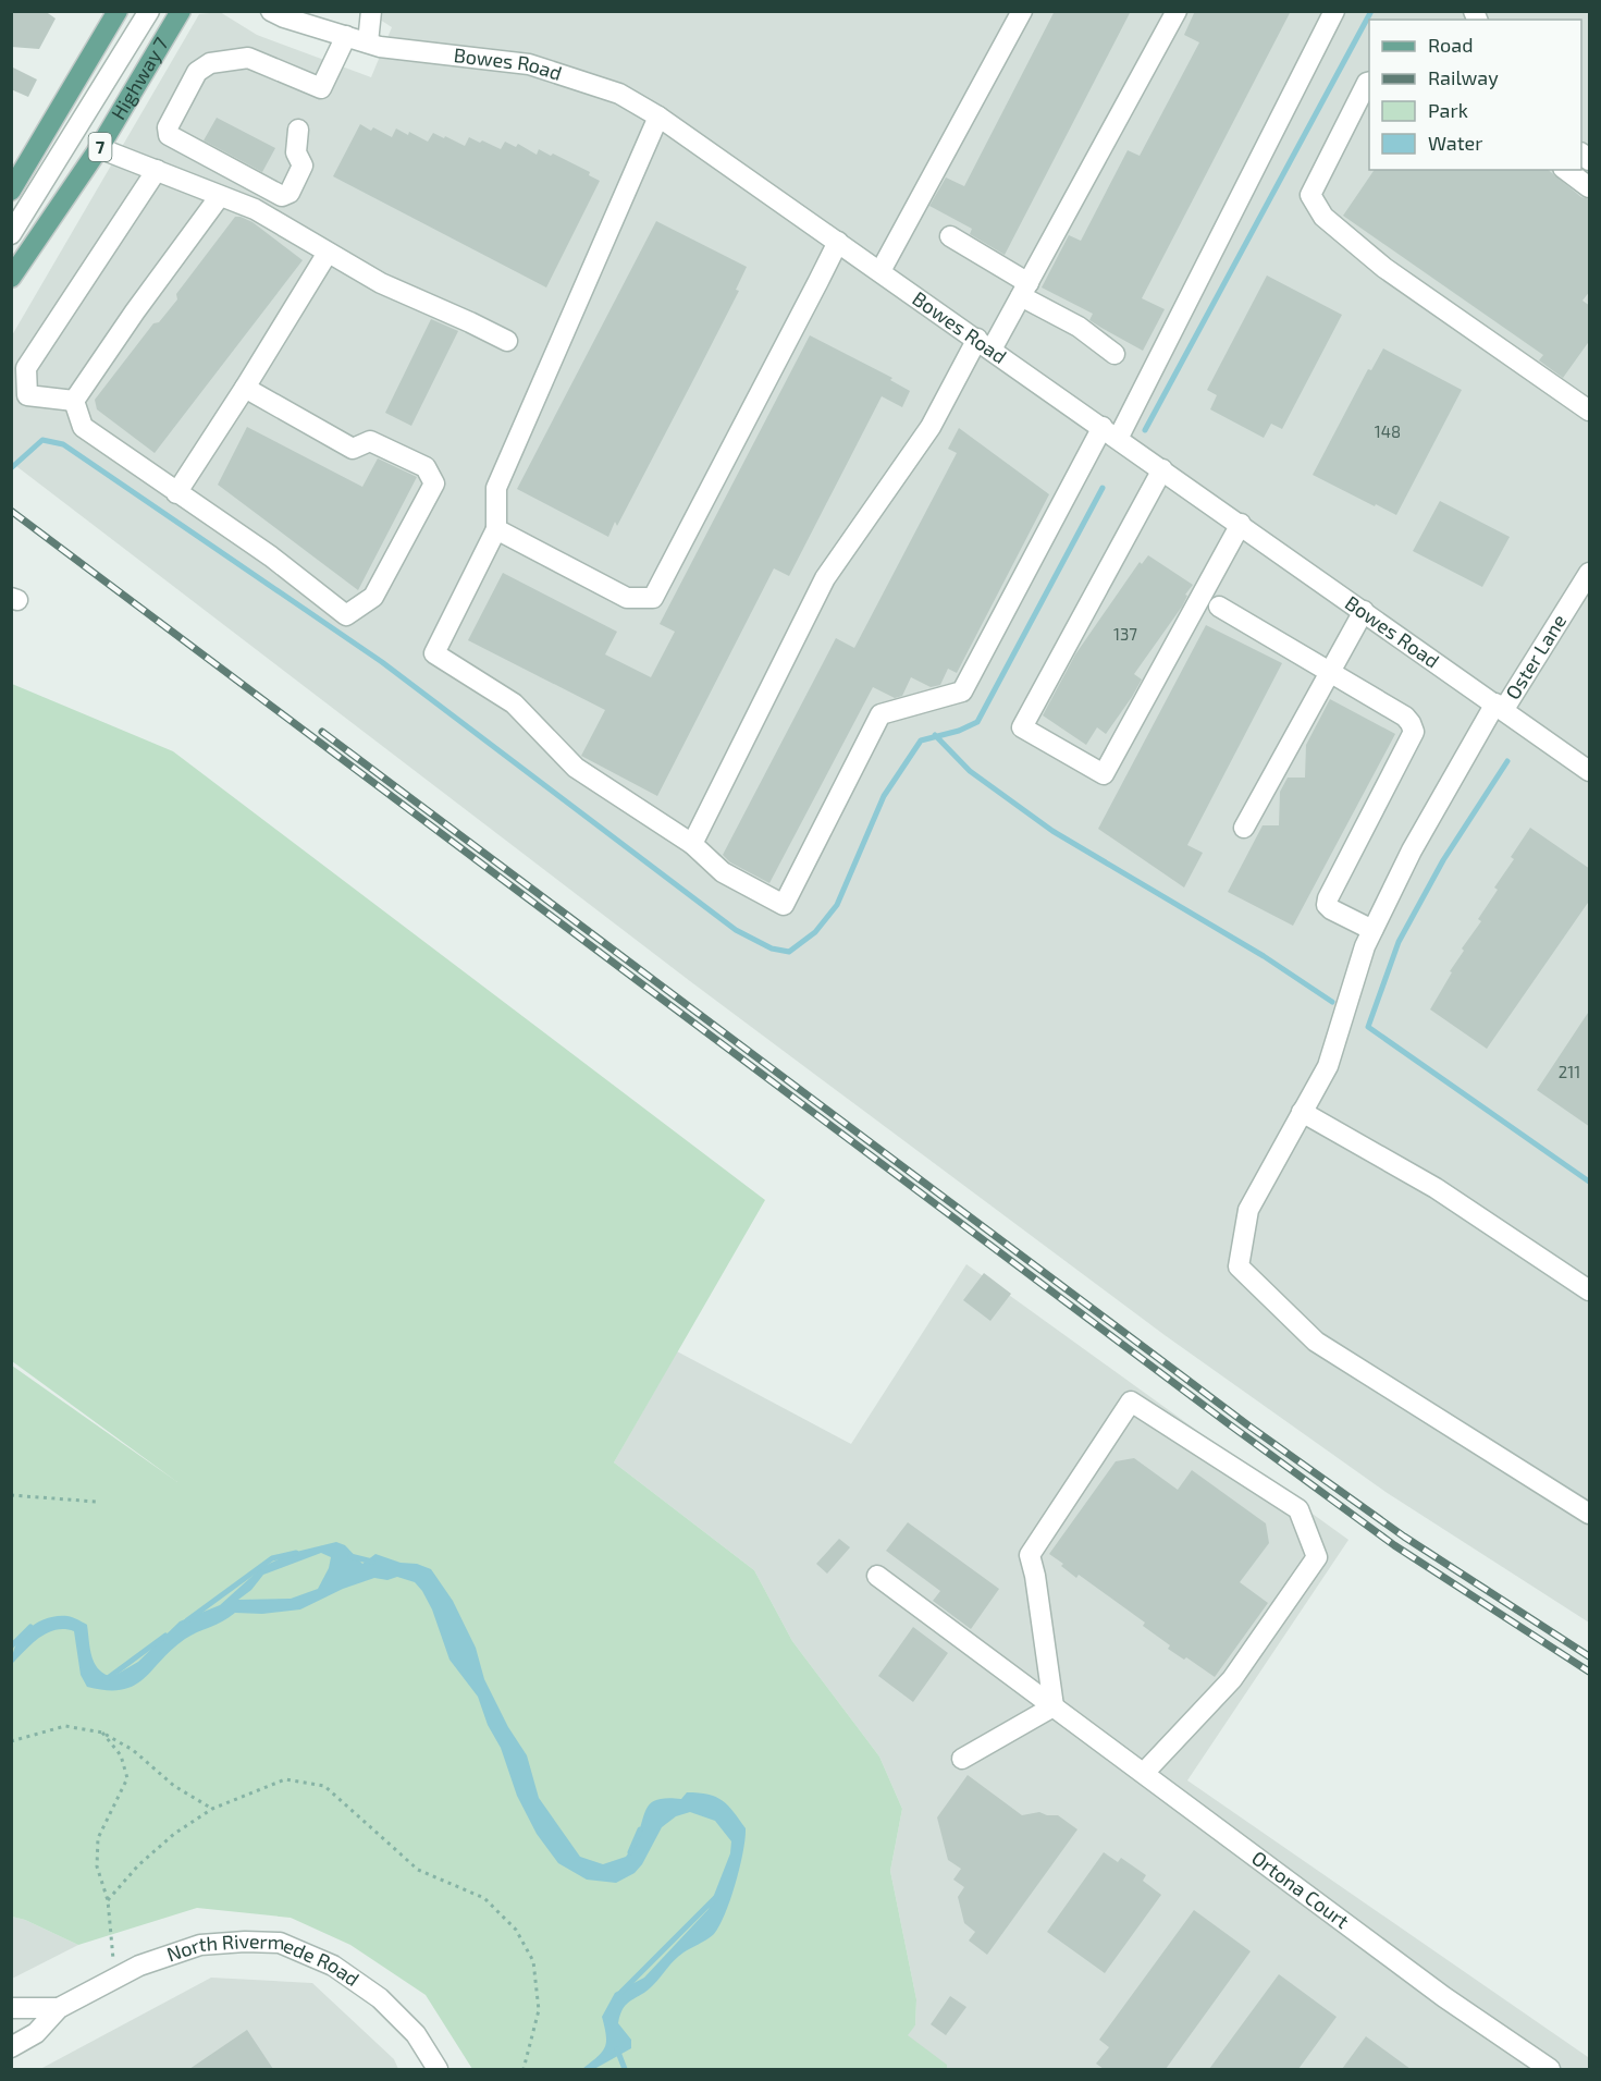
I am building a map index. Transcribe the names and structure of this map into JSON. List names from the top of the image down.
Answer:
{
  "streets": {
    "main road": ["Highway 7", "7"],
    "street": [
      "Bowes Road",
      "Oster Lane",
      "Ortona Court",
      "North Rivermede Road"
    ]
  },
  "crossings": [
    ["Bowes Road", "Oster Lane"]
  ],
  "house_numbers": ["148", "137", "211"],
  "legend": [
    "Road",
    "Railway",
    "Park",
    "Water"
  ]
}
